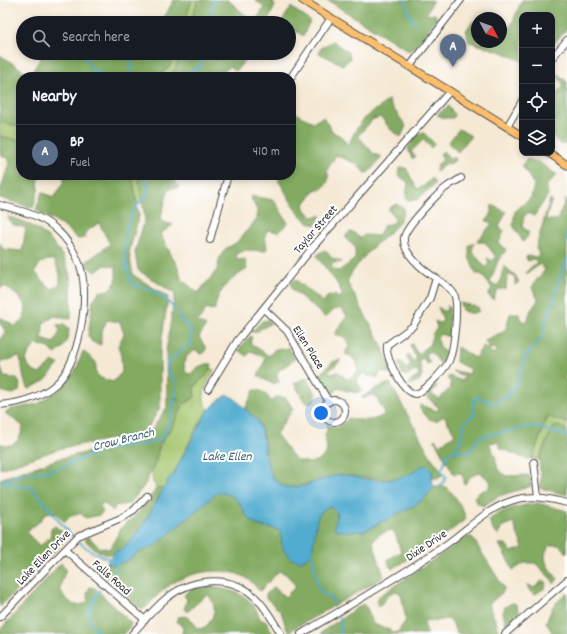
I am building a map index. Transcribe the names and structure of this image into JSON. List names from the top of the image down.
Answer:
{
  "streets": {
    "street": [
      "Taylor Street",
      "Ellen Place",
      "Dixie Drive",
      "Lake Ellen Drive",
      "Falls Road"
    ]
  },
  "crossings": [
    ["Taylor Street", "Ellen Place"],
    ["Lake Ellen Drive", "Falls Road"]
  ],
  "water": ["Crow Branch", "Lake Ellen"],
  "north": "bottom right",
  "page": {
    "map_buttons": ["+", "−"],
    "search": "Search here",
    "pins": "A",
    "heading": "Nearby",
    "list": [
      {
        "mark": "A",
        "name": "BP",
        "note": "Fuel",
        "value": "410 m"
      }
    ]
  }
}
